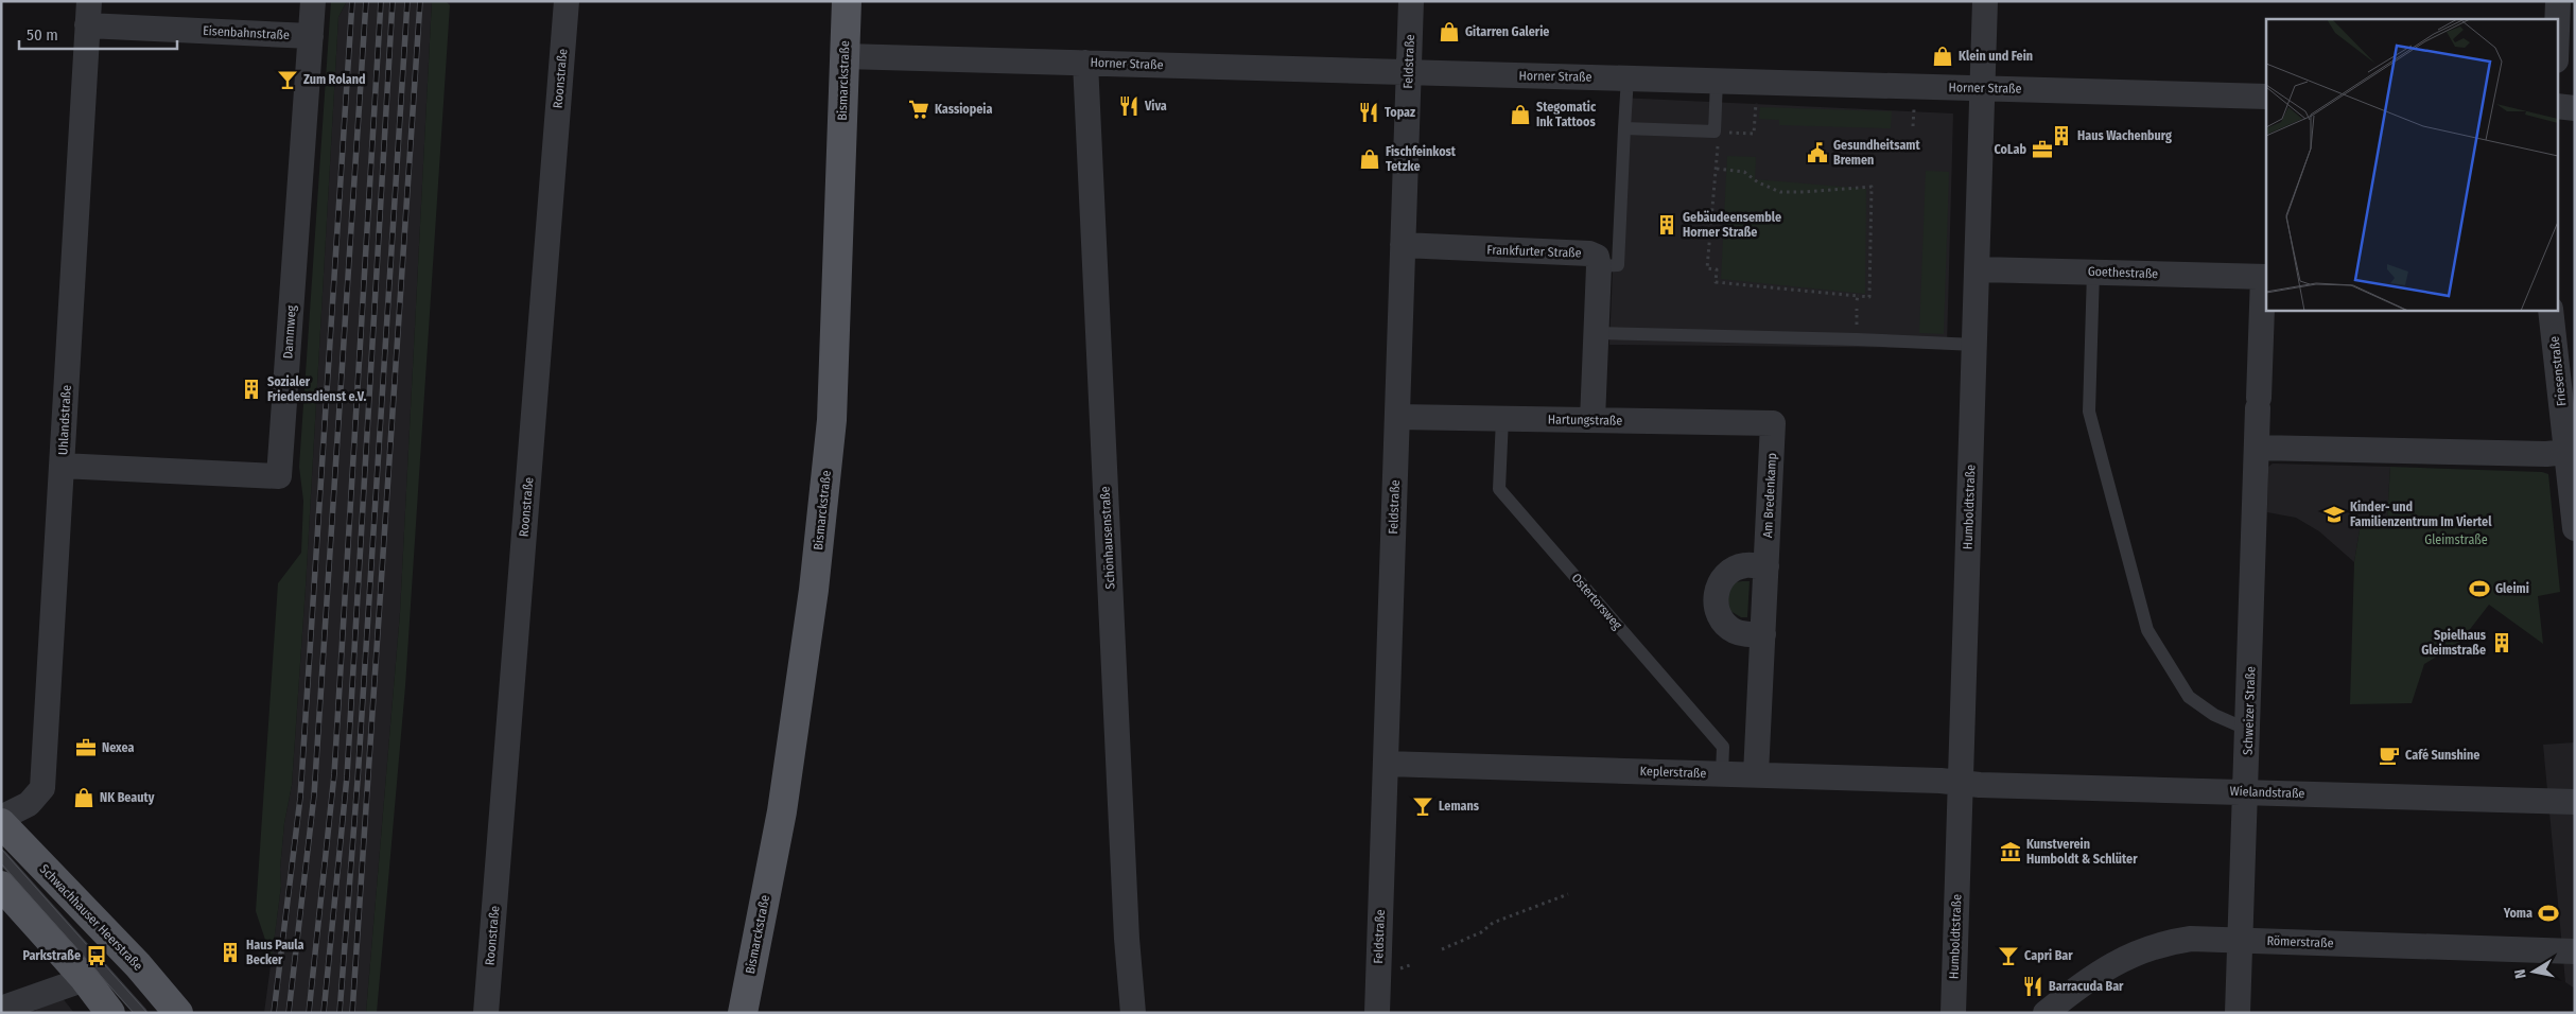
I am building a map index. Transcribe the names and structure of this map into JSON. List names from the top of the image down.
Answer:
{
  "streets": {
    "main road": ["Bismarckstraße", "Schwachhauser Heerstraße"],
    "street": [
      "Eisenbahnstraße",
      "Feldstraße",
      "Horner Straße",
      "Roonstraße",
      "Frankfurter Straße",
      "Goethestraße",
      "Dammweg",
      "Friesenstraße",
      "Uhlandstraße",
      "Hartungstraße",
      "Am Bredenkamp",
      "Humboldtstraße",
      "Schönhausenstraße",
      "Schweizer Straße",
      "Keplerstraße",
      "Wielandstraße",
      "Römerstraße"
    ],
    "lane": ["Ostertorsweg"]
  },
  "crossings": [
    ["Eisenbahnstraße", "Dammweg"],
    ["Eisenbahnstraße", "Uhlandstraße"],
    ["Feldstraße", "Horner Straße"],
    ["Feldstraße", "Frankfurter Straße"],
    ["Feldstraße", "Hartungstraße"],
    ["Feldstraße", "Keplerstraße"],
    ["Horner Straße", "Bismarckstraße"],
    ["Horner Straße", "Humboldtstraße"],
    ["Horner Straße", "Schönhausenstraße"],
    ["Frankfurter Straße", "Hartungstraße"],
    ["Goethestraße", "Humboldtstraße"],
    ["Goethestraße", "Schweizer Straße"],
    ["Dammweg", "Uhlandstraße"],
    ["Hartungstraße", "Am Bredenkamp"],
    ["Hartungstraße", "Ostertorsweg"],
    ["Am Bredenkamp", "Keplerstraße"],
    ["Humboldtstraße", "Keplerstraße"],
    ["Humboldtstraße", "Wielandstraße"],
    ["Ostertorsweg", "Keplerstraße"],
    ["Schweizer Straße", "Wielandstraße"],
    ["Schweizer Straße", "Römerstraße"],
    ["Keplerstraße", "Wielandstraße"]
  ],
  "parks": ["Gleimstraße"],
  "places": {
    "shop": [
      "Gitarren Galerie",
      "Klein und Fein",
      "Stegomatic Ink Tattoos",
      "Fischfeinkost Tetzke",
      "NK Beauty"
    ],
    "bar": ["Zum Roland", "Lemans", "Capri Bar"],
    "restaurant": ["Viva", "Topaz", "Barracuda Bar"],
    "supermarket": ["Kassiopeia"],
    "building": [
      "Haus Wachenburg",
      "Gebäudeensemble Horner Straße",
      "Sozialer Friedensdienst e.V.",
      "Spielhaus Gleimstraße",
      "Haus Paula Becker"
    ],
    "office": ["CoLab", "Nexea"],
    "public building": ["Gesundheitsamt Bremen"],
    "school or university": ["Kinder- und Familienzentrum Im Viertel"],
    "sports": ["Gleimi", "Yoma"],
    "cafe": ["Café Sunshine"],
    "museum": ["Kunstverein Humboldt & Schlüter"],
    "bus stop": ["Parkstraße"]
  },
  "scale_bar": "50 m",
  "north": "left"
}
